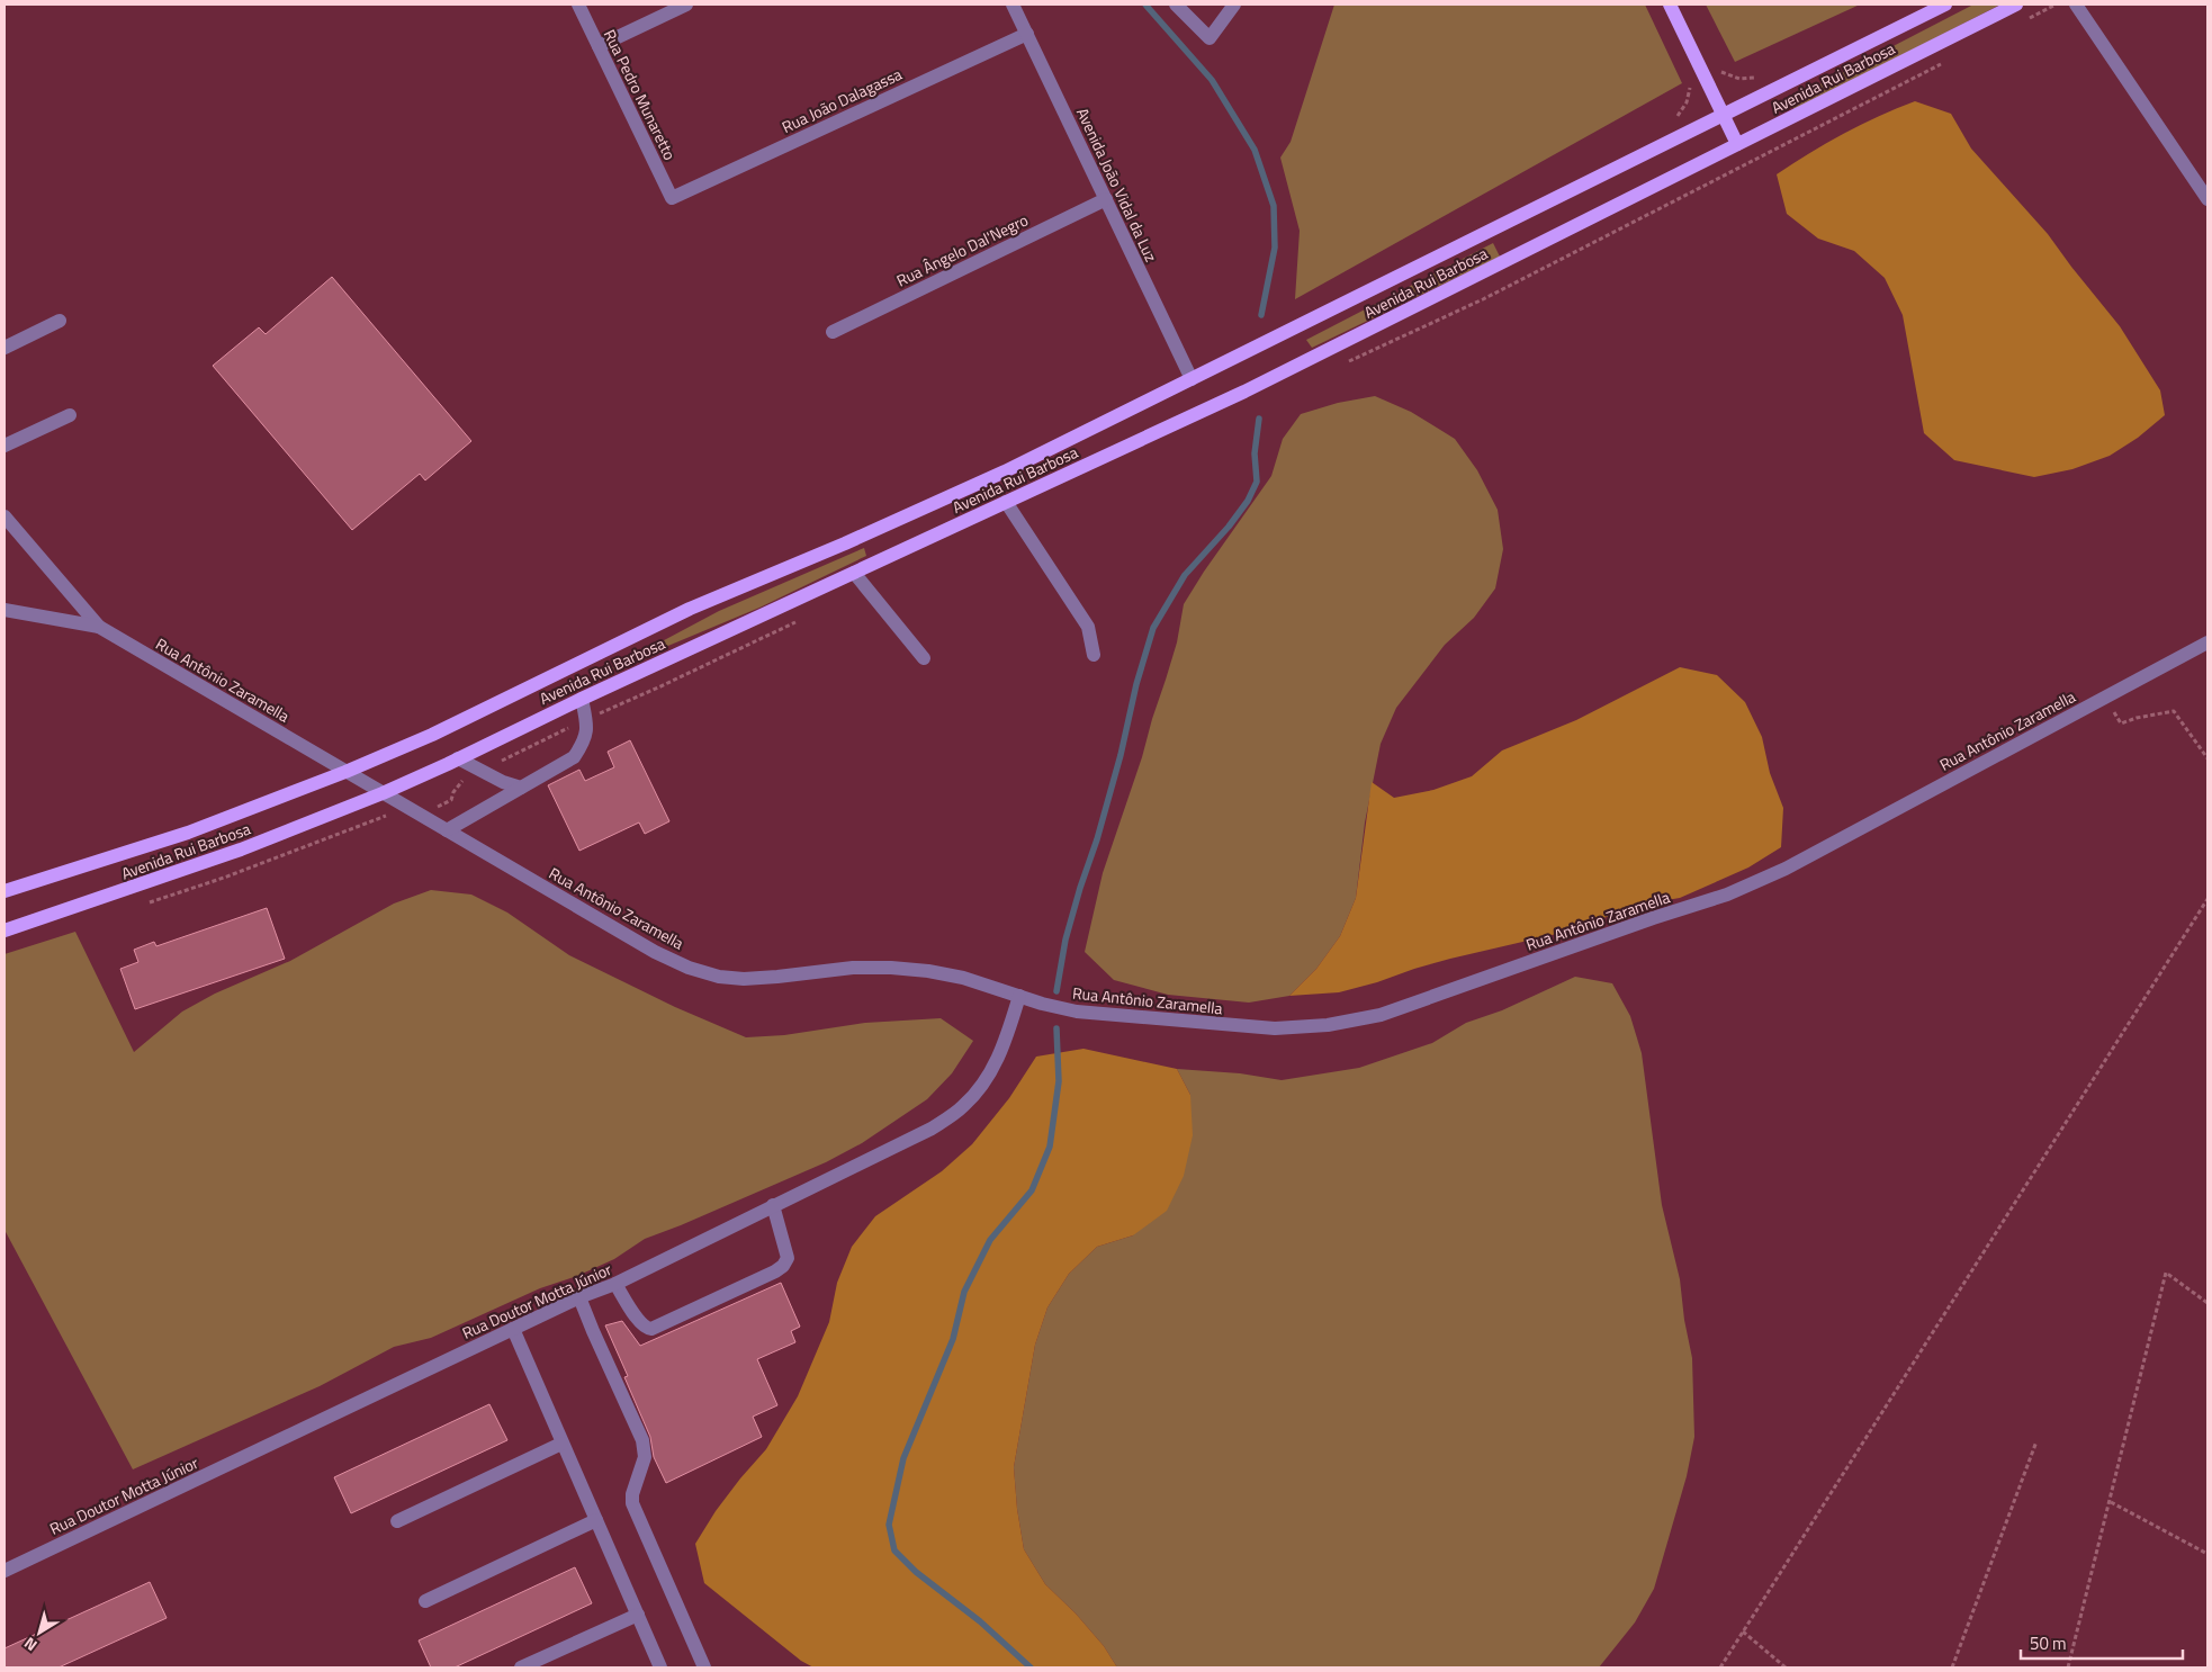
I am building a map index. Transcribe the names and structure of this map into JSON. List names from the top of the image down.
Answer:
{
  "streets": {
    "main road": ["Avenida Rui Barbosa"],
    "street": [
      "Rua Pedro Munaretto",
      "Rua João Dalagassa",
      "Avenida João Vidal da Luz",
      "Rua Ângelo Dal'Negro",
      "Rua Antônio Zaramella",
      "Rua Doutor Motta Júnior"
    ]
  },
  "crossings": [
    ["Avenida Rui Barbosa", "Avenida João Vidal da Luz"],
    ["Avenida Rui Barbosa", "Rua Antônio Zaramella"],
    ["Rua Pedro Munaretto", "Rua João Dalagassa"],
    ["Rua João Dalagassa", "Avenida João Vidal da Luz"],
    ["Avenida João Vidal da Luz", "Rua Ângelo Dal'Negro"],
    ["Rua Antônio Zaramella", "Rua Doutor Motta Júnior"]
  ],
  "scale_bar": "50 m",
  "north": "bottom left"
}
